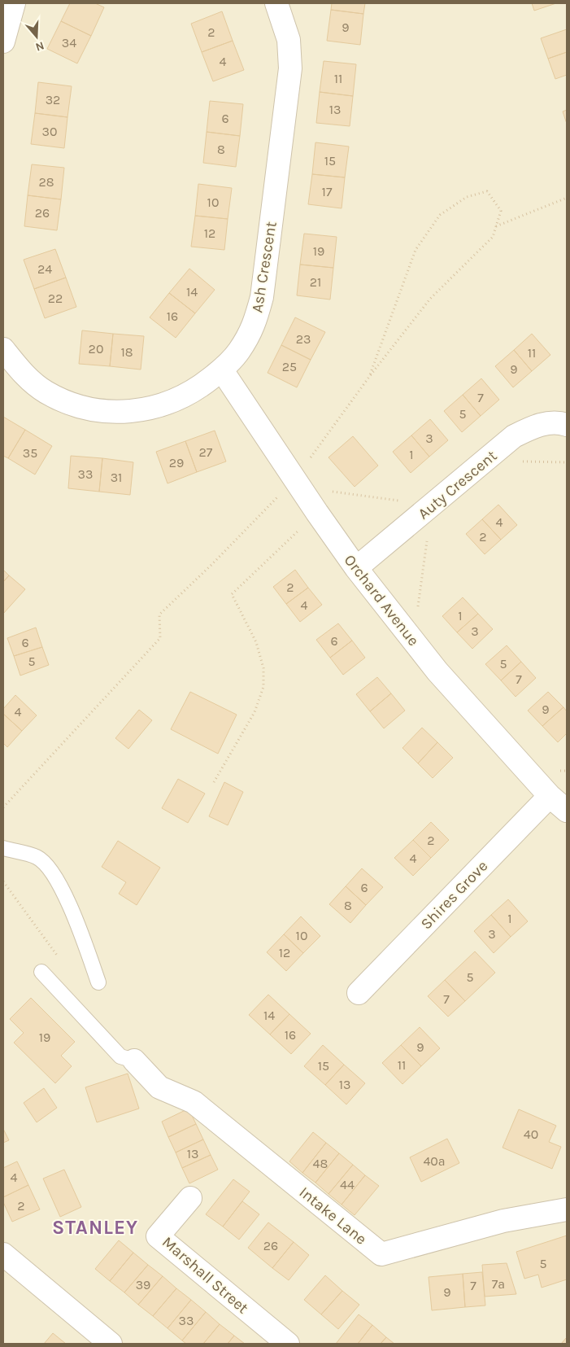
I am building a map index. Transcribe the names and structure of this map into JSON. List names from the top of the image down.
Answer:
{
  "streets": {
    "street": [
      "Ash Crescent",
      "Auty Crescent",
      "Orchard Avenue",
      "Shires Grove",
      "Intake Lane",
      "Marshall Street"
    ]
  },
  "crossings": [
    ["Ash Crescent", "Orchard Avenue"],
    ["Auty Crescent", "Orchard Avenue"],
    ["Orchard Avenue", "Shires Grove"]
  ],
  "districts": ["STANLEY"],
  "house_numbers": [
    "9",
    "2",
    "34",
    "4",
    "11",
    "32",
    "13",
    "6",
    "30",
    "8",
    "15",
    "28",
    "17",
    "10",
    "26",
    "12",
    "19",
    "24",
    "21",
    "14",
    "22",
    "16",
    "23",
    "20",
    "18",
    "11",
    "25",
    "9",
    "7",
    "5",
    "3",
    "27",
    "35",
    "1",
    "29",
    "33",
    "31",
    "4",
    "2",
    "2",
    "4",
    "1",
    "3",
    "6",
    "6",
    "5",
    "5",
    "7",
    "9",
    "4",
    "2",
    "4",
    "6",
    "8",
    "1",
    "3",
    "10",
    "12",
    "5",
    "7",
    "14",
    "16",
    "19",
    "9",
    "11",
    "15",
    "13",
    "40",
    "13",
    "40a",
    "48",
    "4",
    "44",
    "2",
    "26",
    "5",
    "7a",
    "39",
    "7",
    "9",
    "33"
  ],
  "north": "bottom"
}
